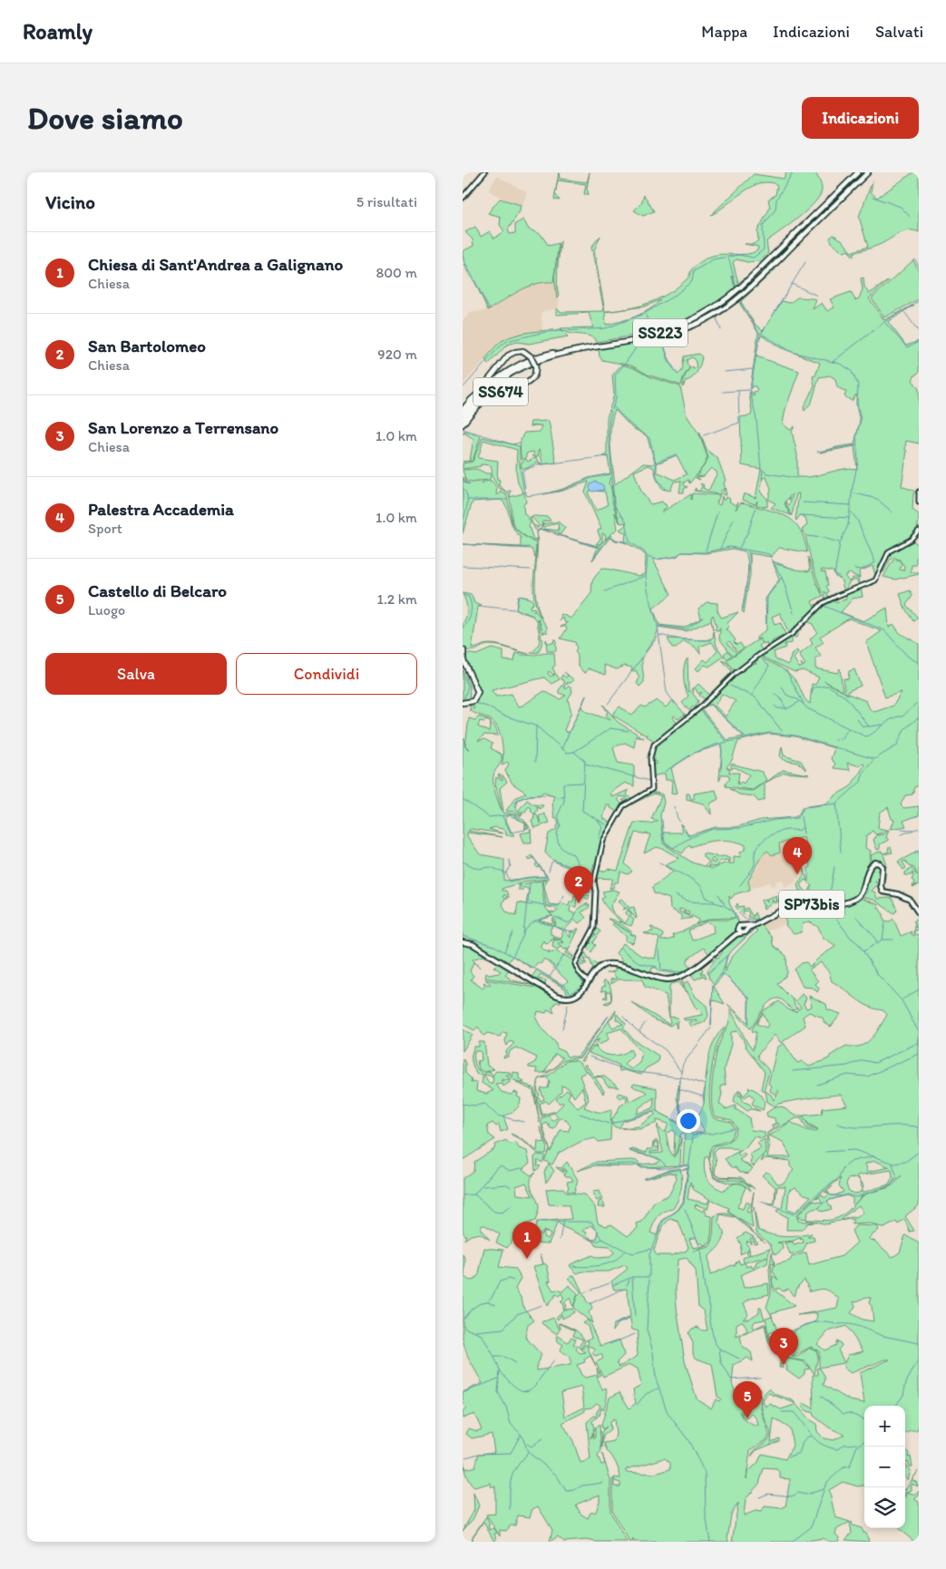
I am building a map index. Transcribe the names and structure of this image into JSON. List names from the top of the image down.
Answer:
{
  "streets": {
    "highway": ["SS223", "SS674"],
    "main road": ["SP73bis"]
  },
  "crossings": [
    ["SS223", "SS674"]
  ],
  "page": {
    "header": "Roamly",
    "nav": ["Mappa", "Indicazioni", "Salvati"],
    "buttons": [
      "Indicazioni",
      ["Salva", "Condividi"]
    ],
    "title": "Dove siamo",
    "heading": ["Vicino", "5 risultati"],
    "list": [
      {
        "mark": "1",
        "name": "Chiesa di Sant'Andrea a Galignano",
        "note": "Chiesa",
        "value": "800 m"
      },
      {
        "mark": "2",
        "name": "San Bartolomeo",
        "note": "Chiesa",
        "value": "920 m"
      },
      {
        "mark": "3",
        "name": "San Lorenzo a Terrensano",
        "note": "Chiesa",
        "value": "1.0 km"
      },
      {
        "mark": "4",
        "name": "Palestra Accademia",
        "note": "Sport",
        "value": "1.0 km"
      },
      {
        "mark": "5",
        "name": "Castello di Belcaro",
        "note": "Luogo",
        "value": "1.2 km"
      }
    ],
    "pins": [
      "4",
      "2",
      "1",
      "3",
      "5"
    ],
    "map_buttons": ["+", "−"]
  }
}
